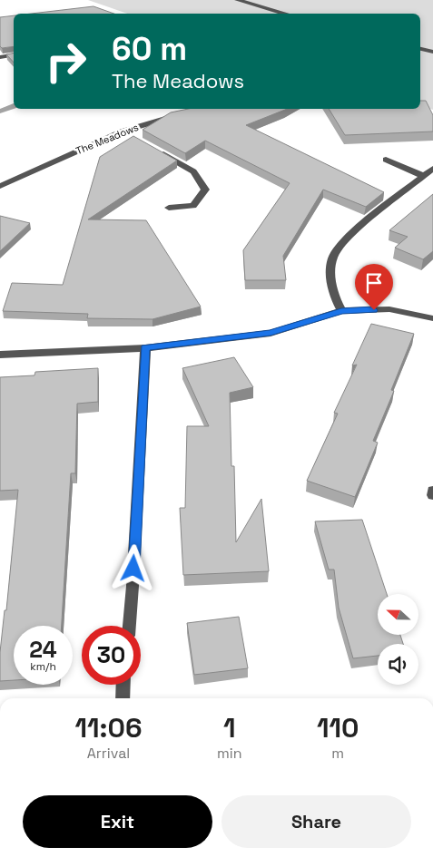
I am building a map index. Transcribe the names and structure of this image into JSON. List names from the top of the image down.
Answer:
{
  "streets": {
    "street": ["The Meadows"]
  },
  "north": "left",
  "page": {
    "turn": ["60 m", "The Meadows"],
    "speed": "24 km/h",
    "limit": "30",
    "eta": [
      "11:06",
      "Arrival",
      "1",
      "min",
      "110",
      "m"
    ],
    "buttons": ["Exit", "Share"]
  }
}
